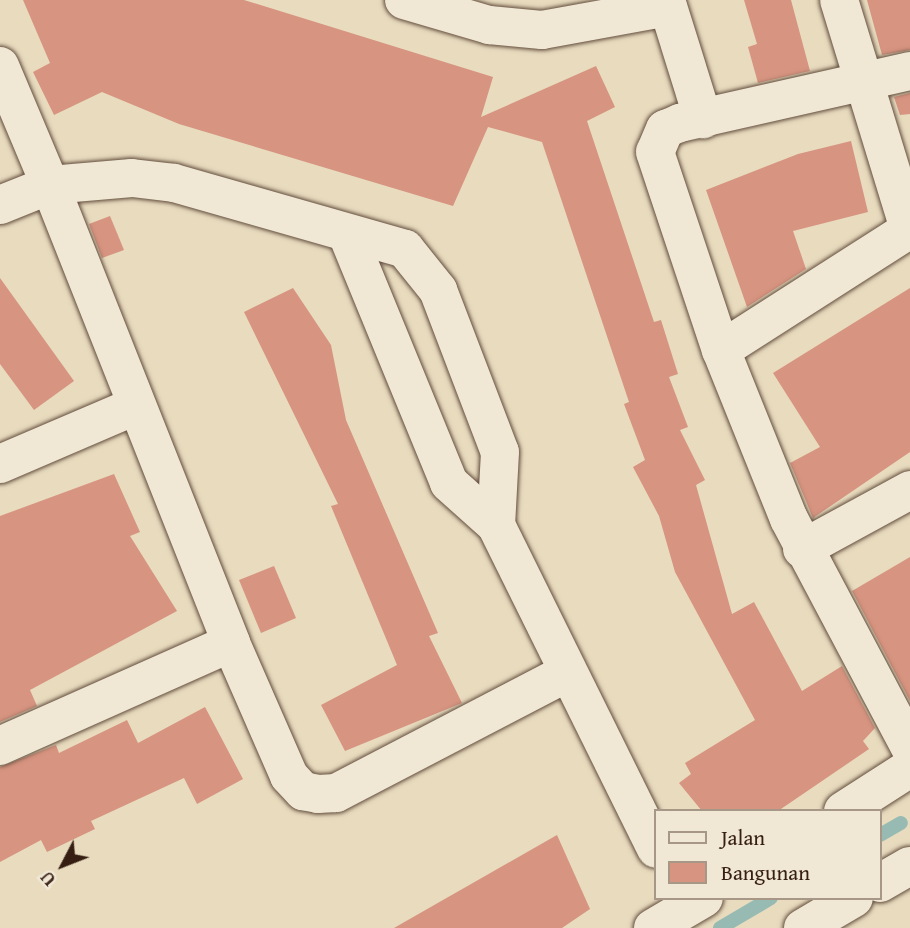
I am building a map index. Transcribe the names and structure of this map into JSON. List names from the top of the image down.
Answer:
{
  "legend": ["Jalan", "Bangunan"],
  "north": "bottom left"
}
